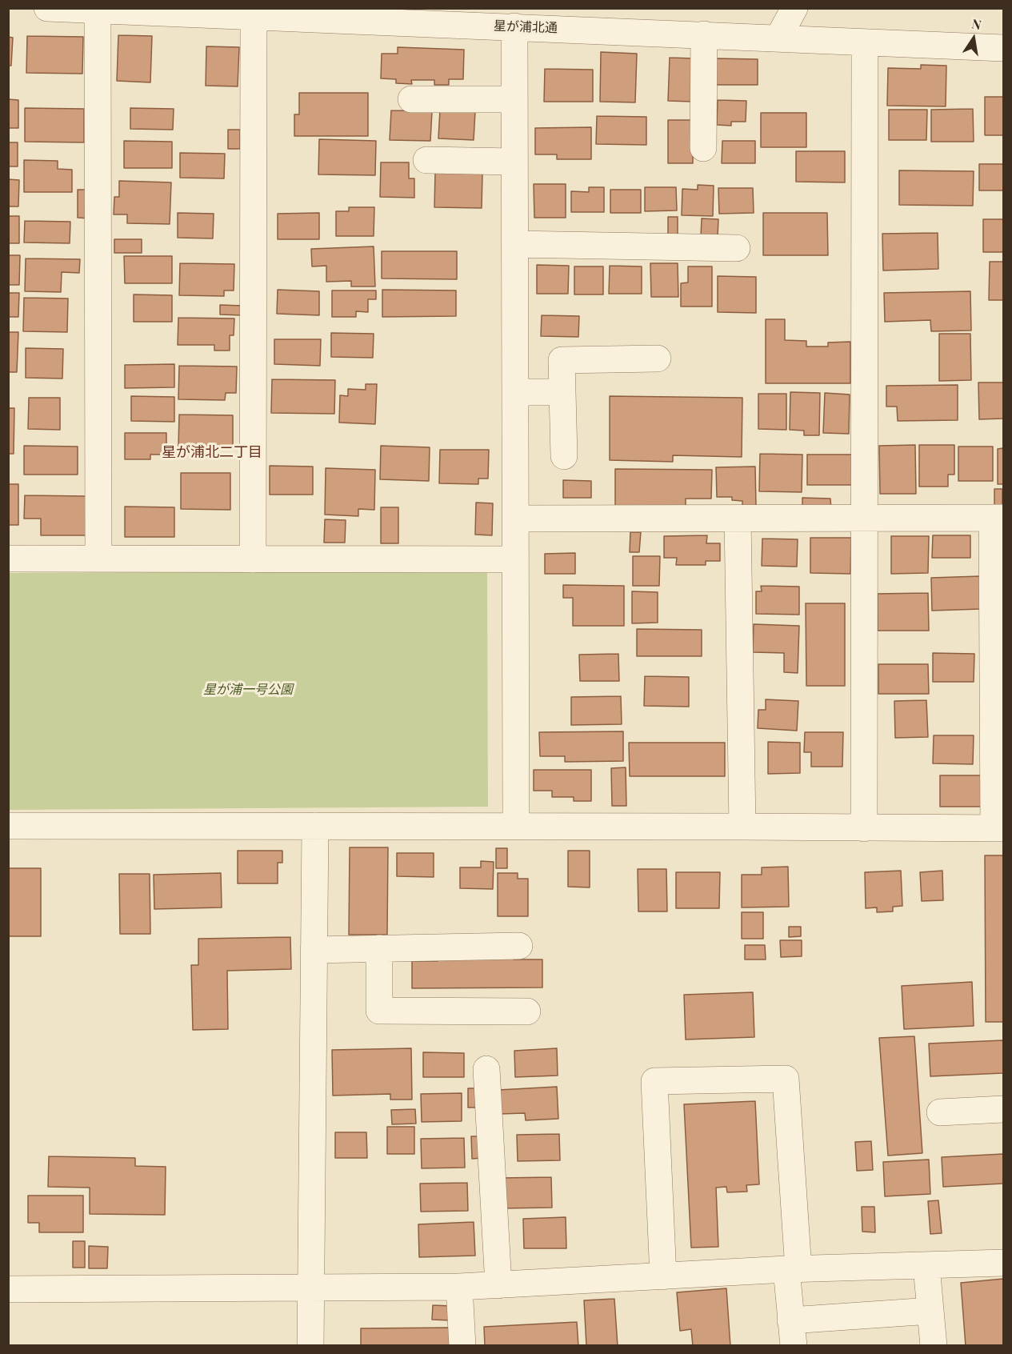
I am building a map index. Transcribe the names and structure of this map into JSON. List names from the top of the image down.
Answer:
{
  "streets": {
    "street": ["星が浦北通"]
  },
  "districts": ["星が浦北二丁目"],
  "parks": ["星が浦一号公園"],
  "north": "top"
}
